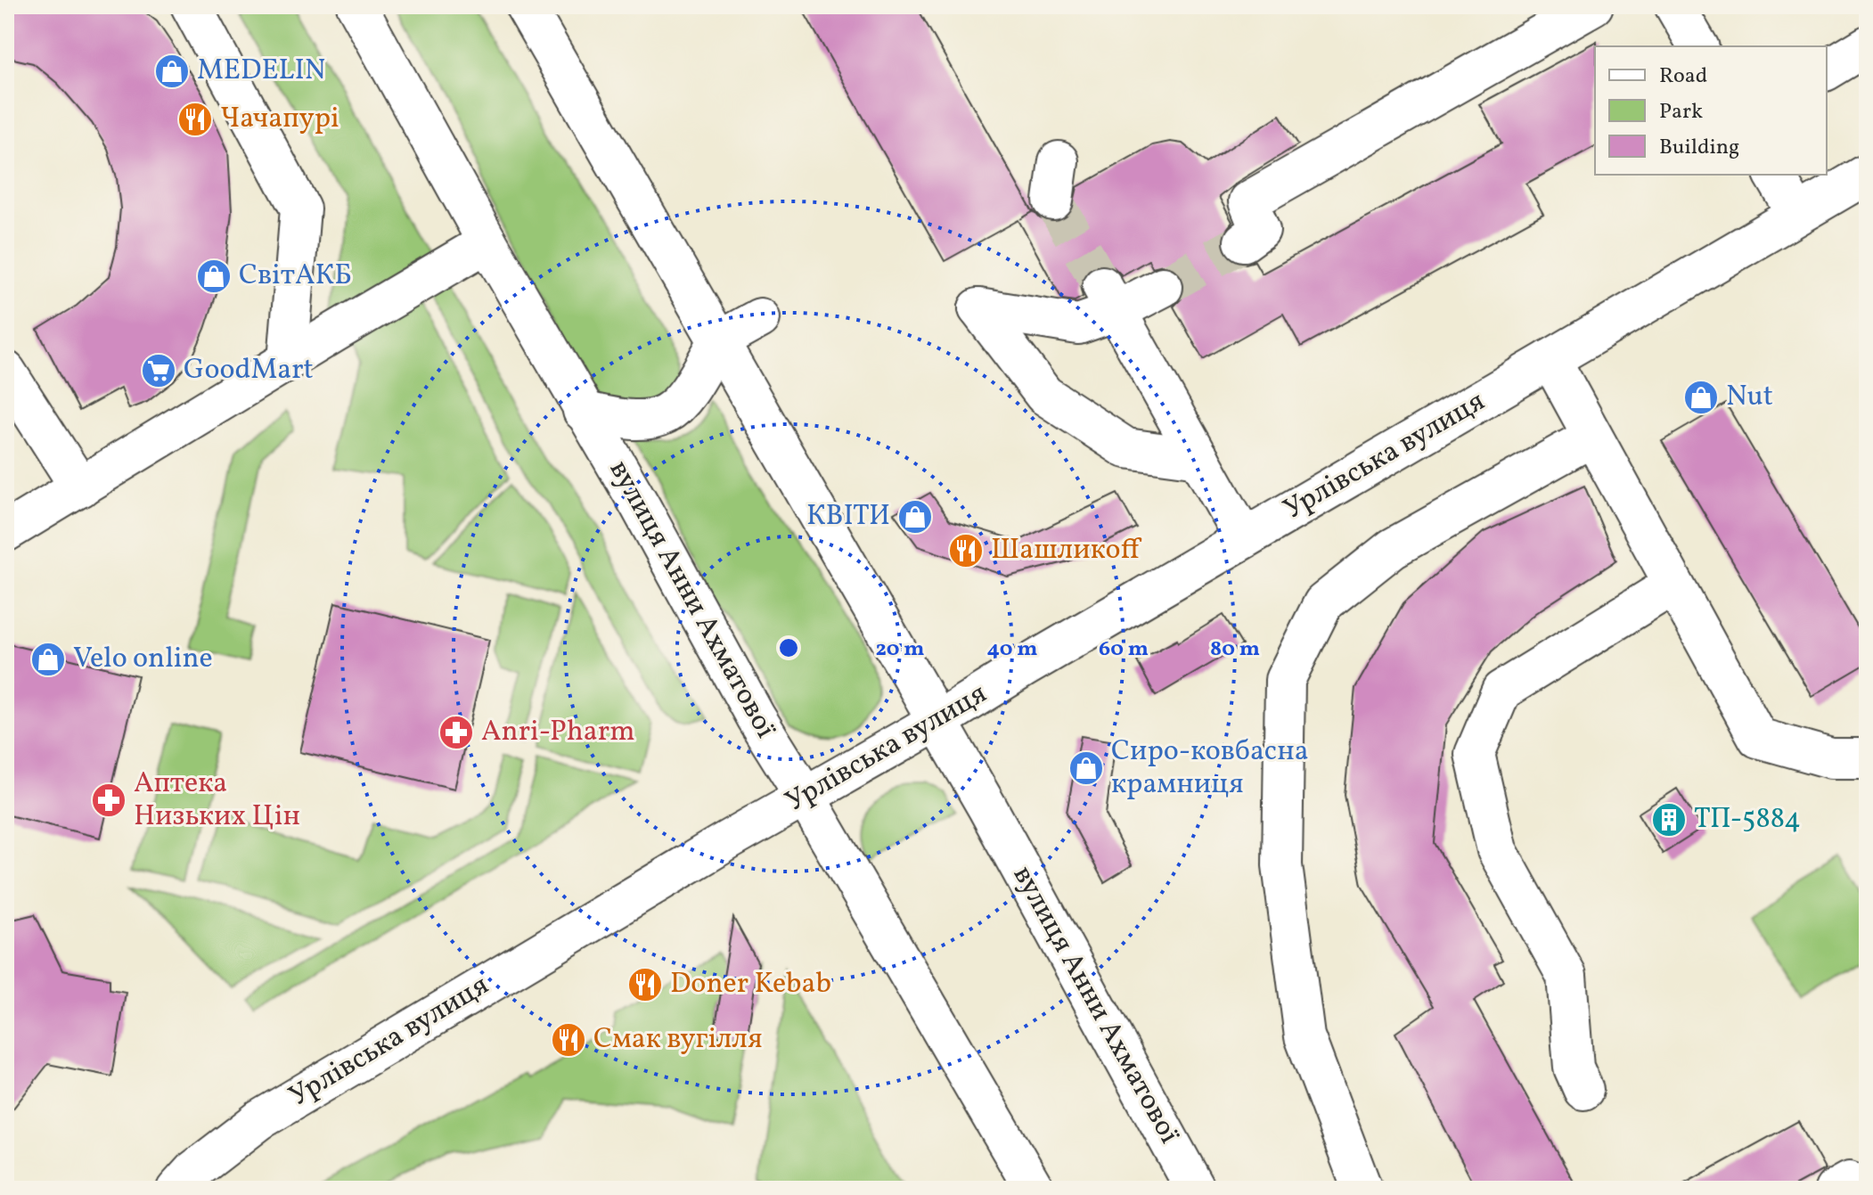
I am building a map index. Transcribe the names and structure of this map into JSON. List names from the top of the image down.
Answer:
{
  "streets": {
    "main road": ["Урлівська вулиця", "вулиця Анни Ахматової"]
  },
  "crossings": [
    ["Урлівська вулиця", "вулиця Анни Ахматової"]
  ],
  "places": {
    "shop": [
      "MEDELIN",
      "СвітАКБ",
      "Nut",
      "КВІТИ",
      "Velo online",
      "Сиро-ковбасна крамниця"
    ],
    "restaurant": [
      "Чачапурі",
      "Шашликоff",
      "Doner Kebab",
      "Смак вугілля"
    ],
    "supermarket": ["GoodMart"],
    "pharmacy": ["Anri-Pharm", "Аптека Низьких Цін"],
    "building": ["ТП-5884"]
  },
  "legend": ["Road", "Park", "Building"],
  "rings": [
    "20 m",
    "40 m",
    "60 m",
    "80 m"
  ]
}
